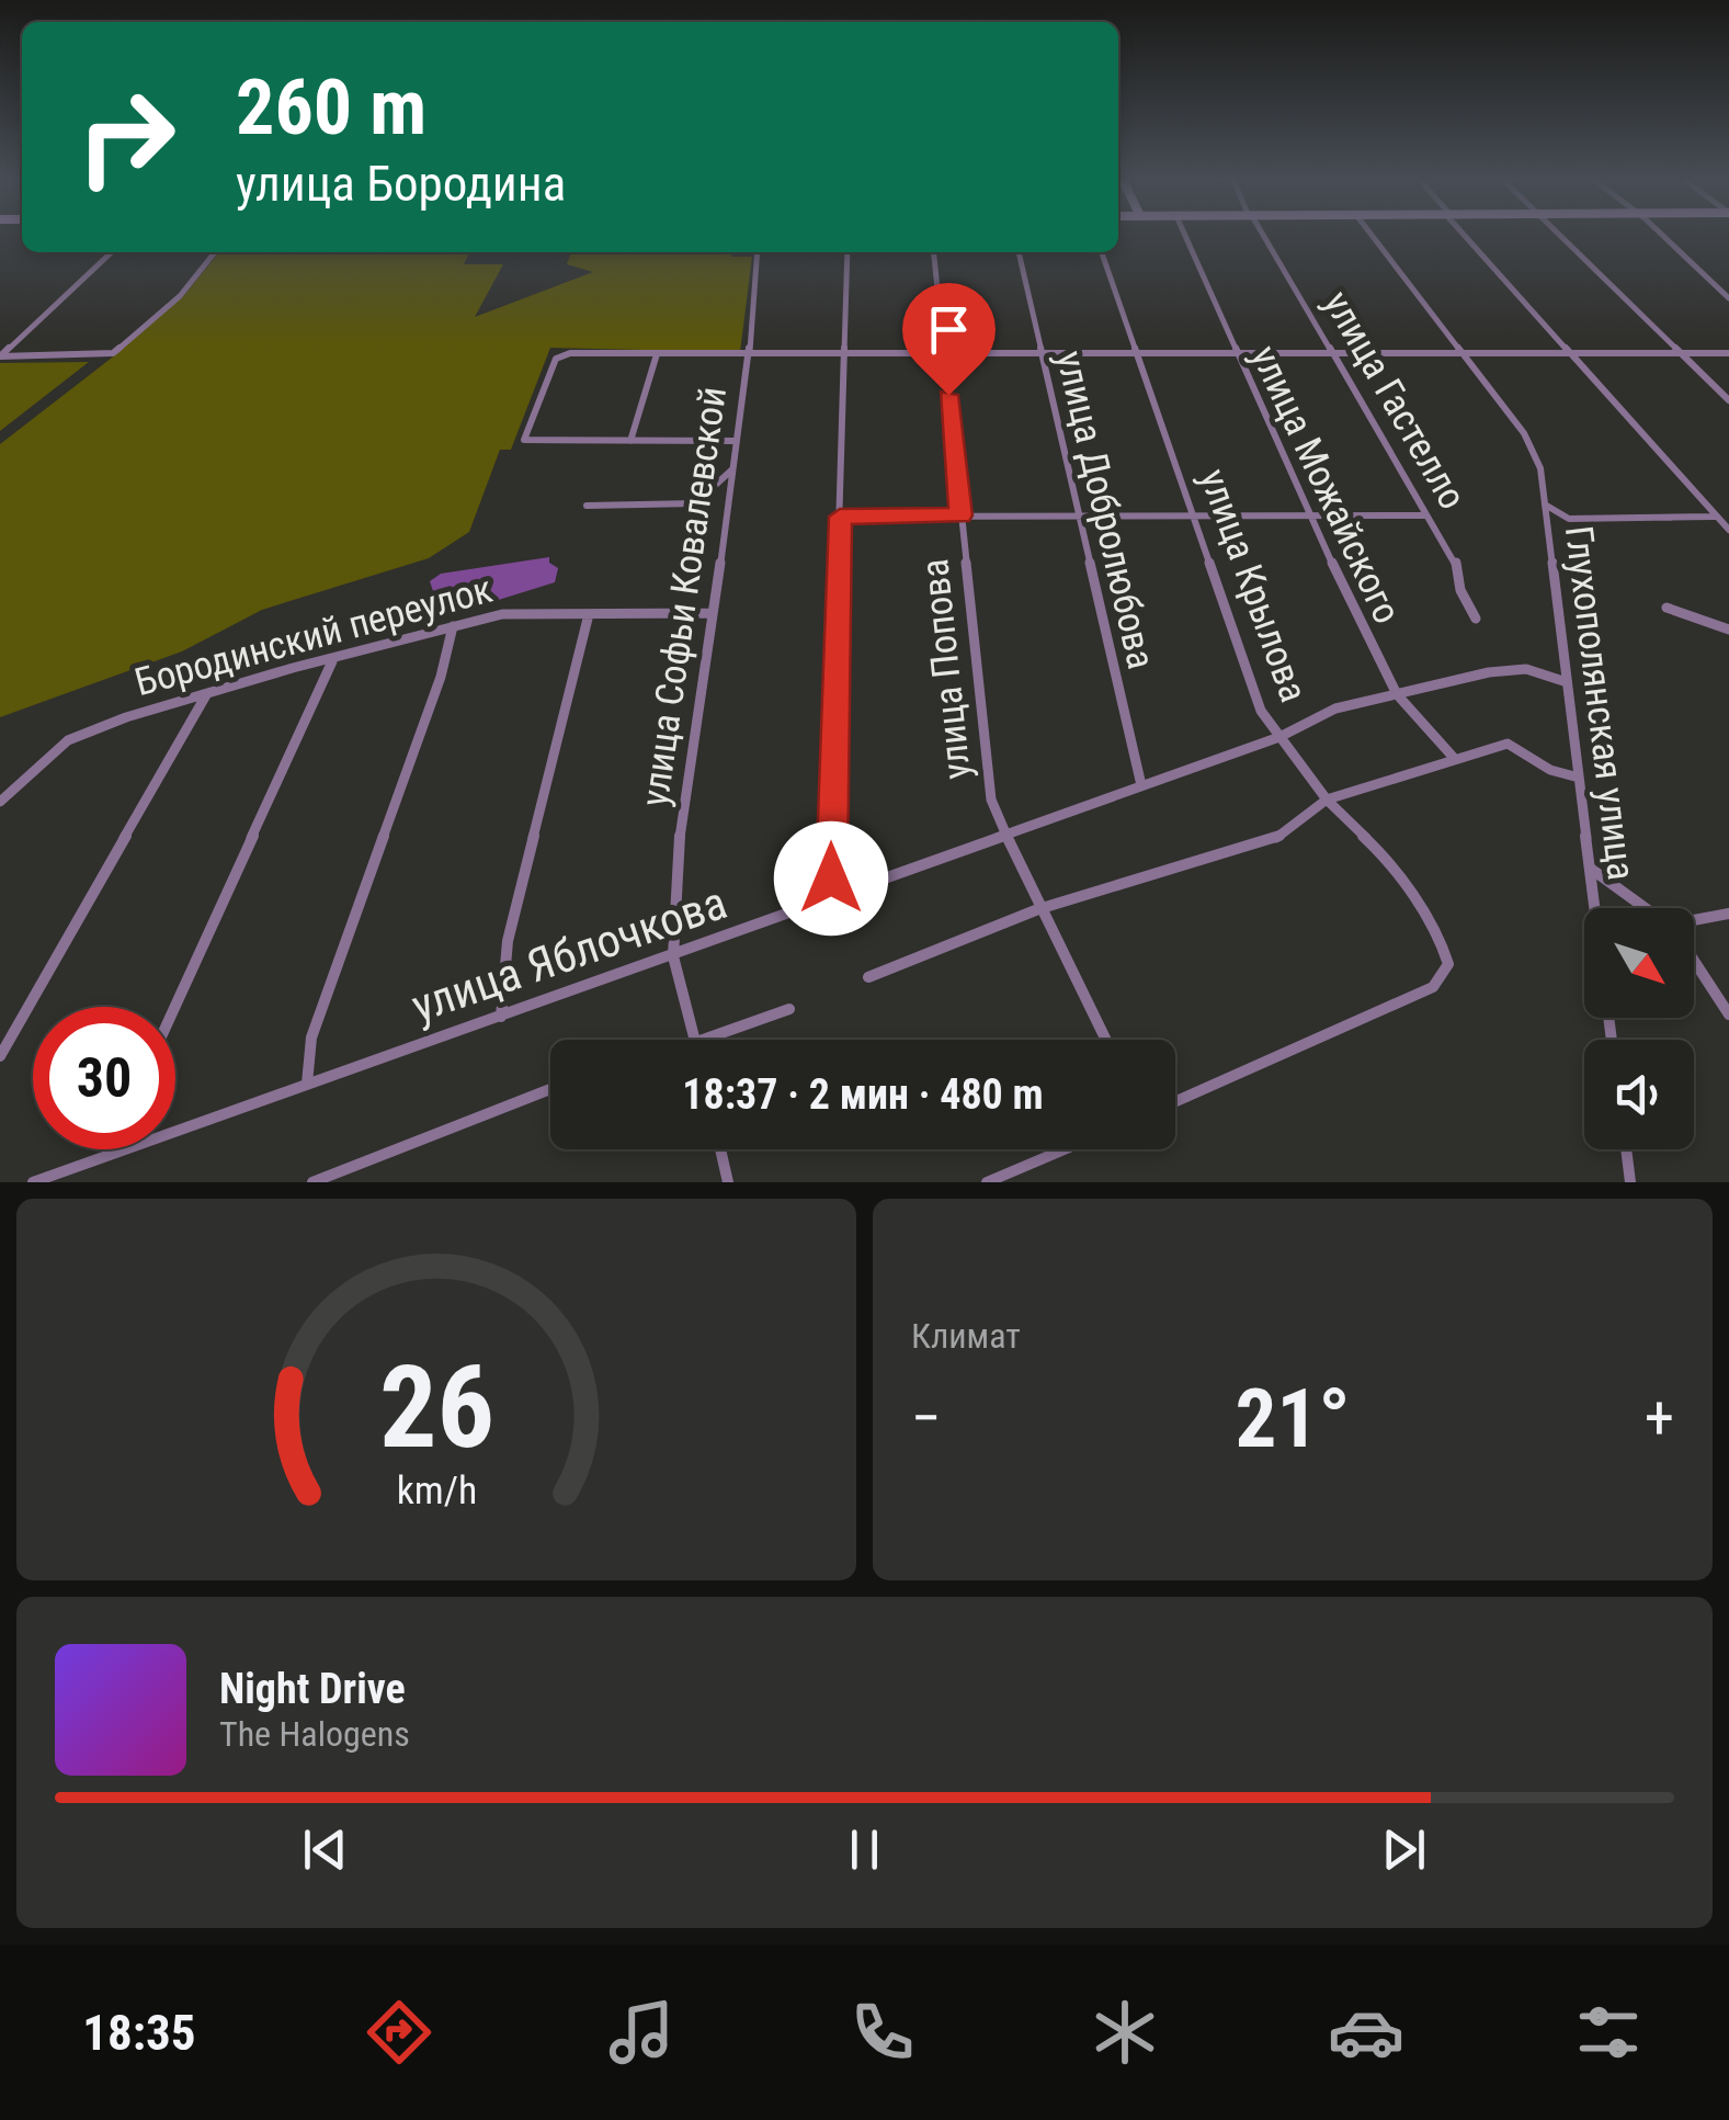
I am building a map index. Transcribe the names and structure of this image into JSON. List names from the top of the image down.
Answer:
{
  "streets": {
    "street": [
      "улица Гастелло",
      "улица Можайского",
      "улица Добролюбова",
      "улица Крылова",
      "улица Софьи Ковалевской",
      "Бородинский переулок",
      "улица Попова",
      "Глухополянская улица",
      "улица Яблочкова"
    ]
  },
  "crossings": [
    ["улица Можайского", "улица Яблочкова"],
    ["улица Добролюбова", "улица Яблочкова"],
    ["улица Крылова", "улица Яблочкова"],
    ["улица Софьи Ковалевской", "Бородинский переулок"],
    ["улица Софьи Ковалевской", "улица Яблочкова"],
    ["улица Попова", "улица Яблочкова"],
    ["Глухополянская улица", "улица Яблочкова"]
  ],
  "north": "bottom right",
  "page": {
    "turn": ["260 m", "улица Бородина"],
    "limit": "30",
    "trip": "18:37 · 2 мин · 480 m",
    "tile": "Климат",
    "heat": ["−", "21°", "+"],
    "song": ["Night Drive", "The Halogens"],
    "tabs": "18:35",
    "gauge": ["26", "km/h"]
  }
}
